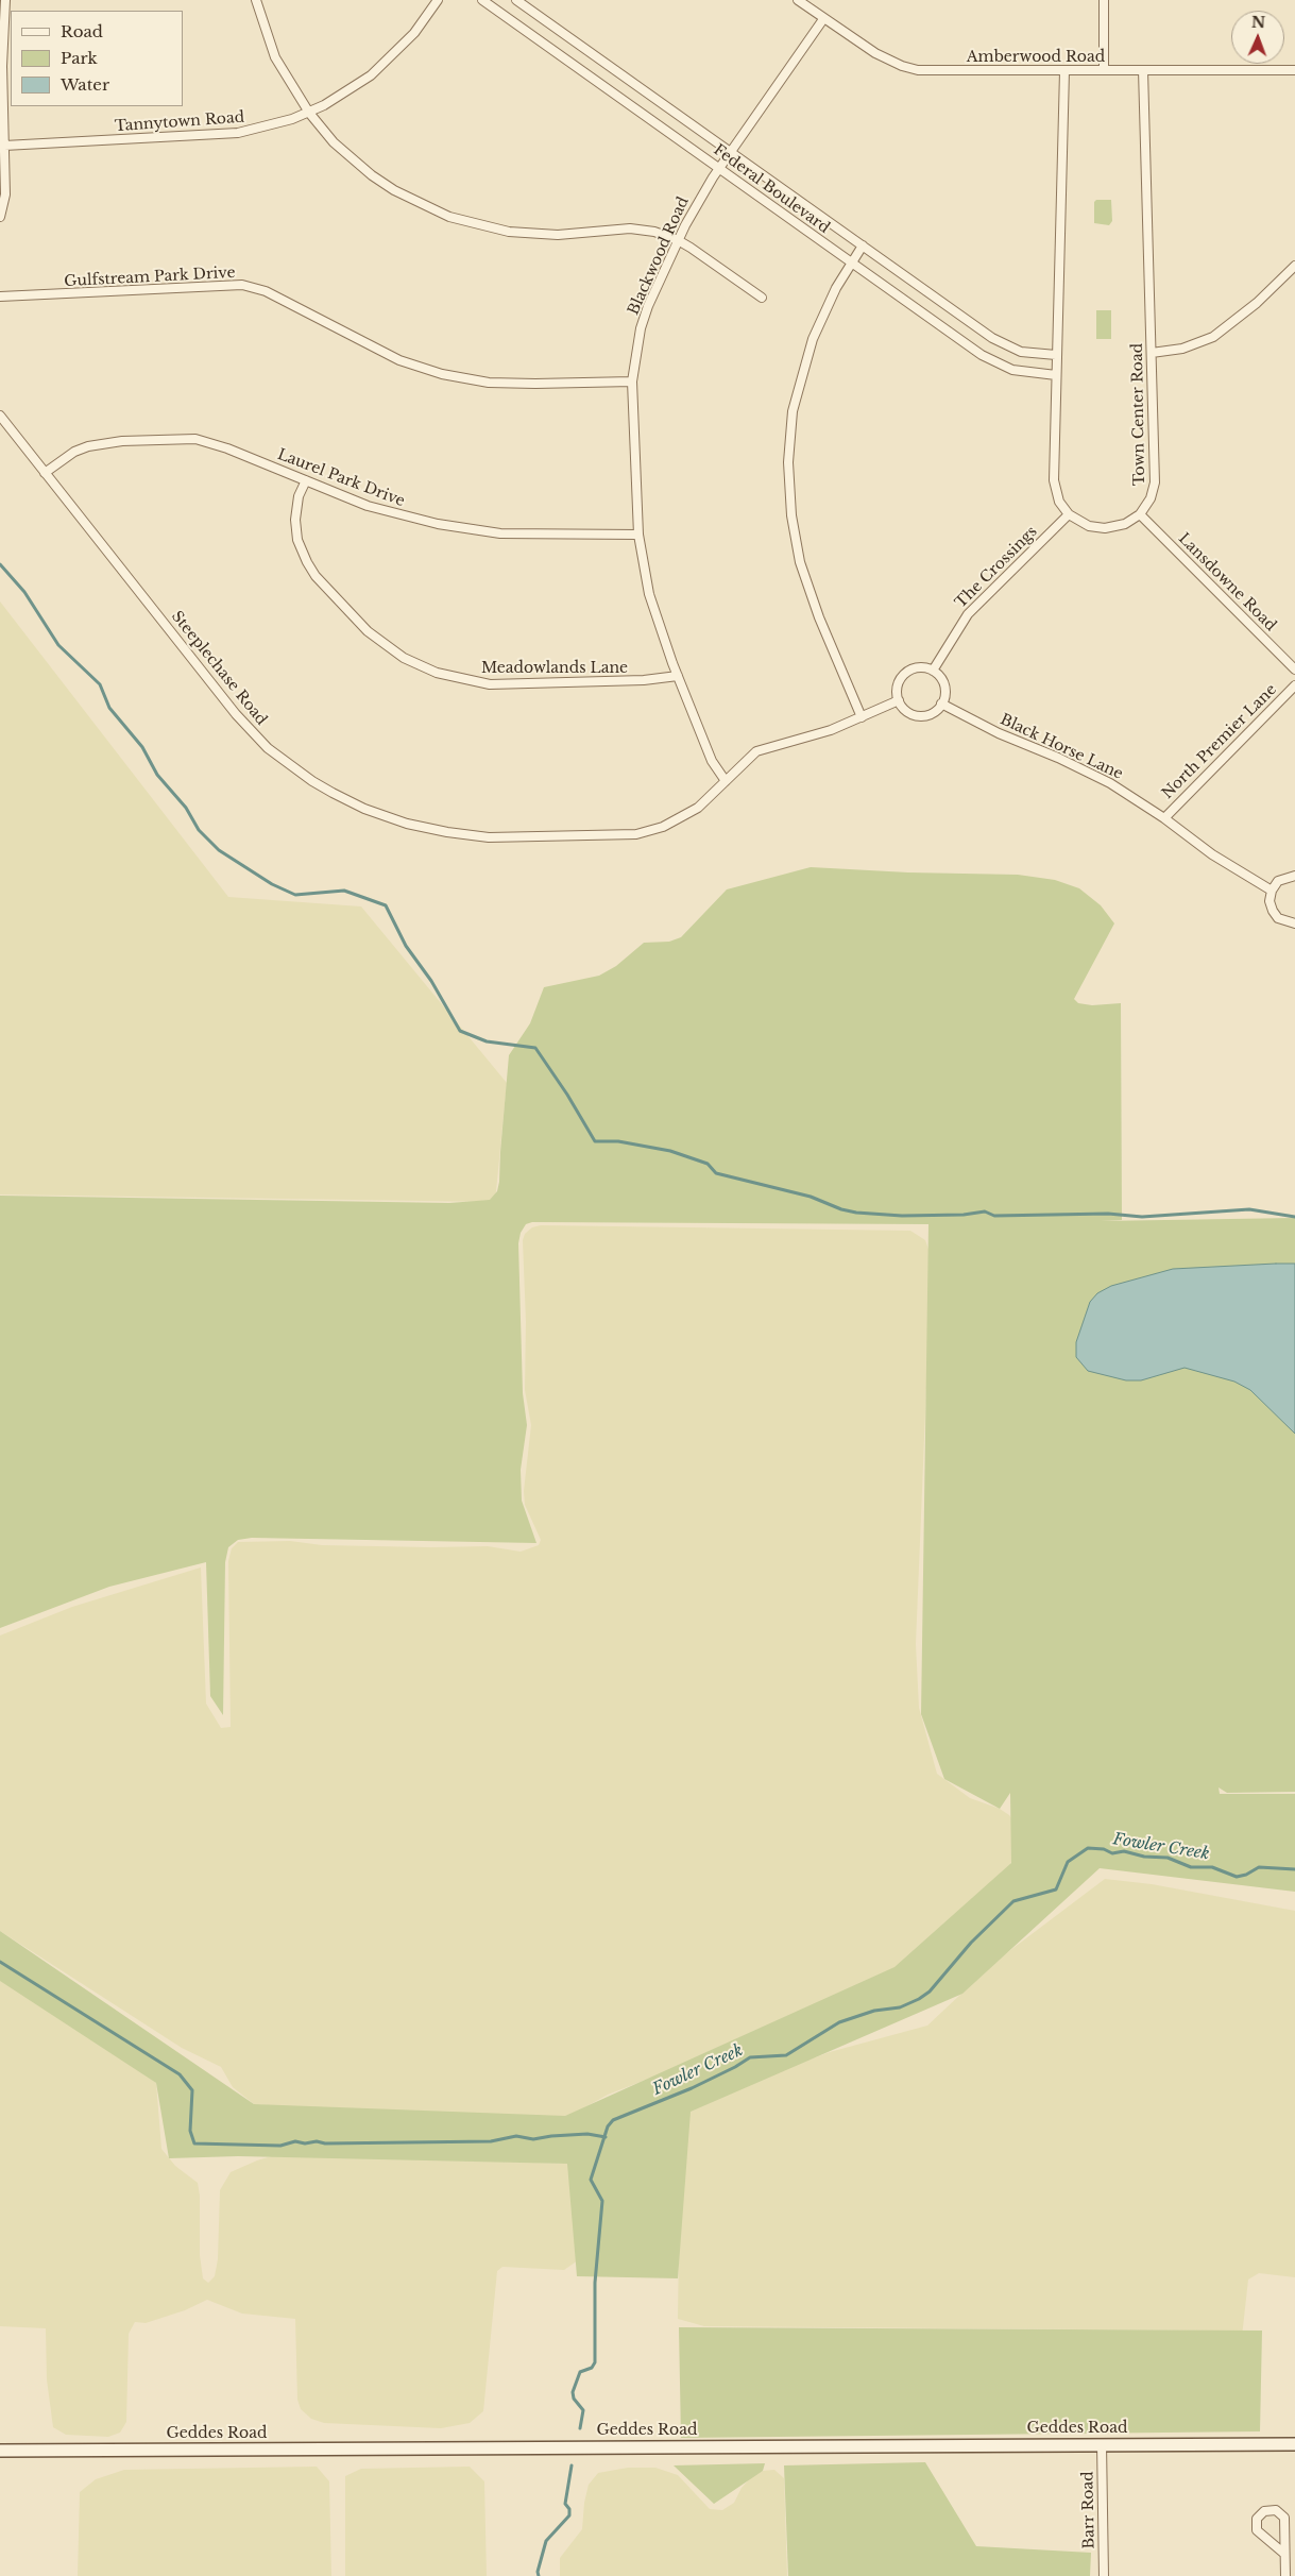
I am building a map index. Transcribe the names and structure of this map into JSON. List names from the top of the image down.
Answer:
{
  "streets": {
    "main road": ["Geddes Road"],
    "street": [
      "Amberwood Road",
      "Tannytown Road",
      "Federal Boulevard",
      "Blackwood Road",
      "Gulfstream Park Drive",
      "Town Center Road",
      "Laurel Park Drive",
      "The Crossings",
      "Lansdowne Road",
      "Steeplechase Road",
      "Meadowlands Lane",
      "North Premier Lane",
      "Black Horse Lane",
      "Barr Road"
    ]
  },
  "crossings": [
    ["Amberwood Road", "Blackwood Road"],
    ["Amberwood Road", "Town Center Road"],
    ["Federal Boulevard", "Blackwood Road"],
    ["Blackwood Road", "Gulfstream Park Drive"],
    ["Blackwood Road", "Laurel Park Drive"],
    ["Blackwood Road", "Steeplechase Road"],
    ["Blackwood Road", "Meadowlands Lane"],
    ["Town Center Road", "Lansdowne Road"],
    ["Laurel Park Drive", "Steeplechase Road"],
    ["Laurel Park Drive", "Meadowlands Lane"],
    ["The Crossings", "Black Horse Lane"],
    ["North Premier Lane", "Black Horse Lane"],
    ["Geddes Road", "Barr Road"]
  ],
  "water": ["Fowler Creek"],
  "legend": ["Road", "Park", "Water"],
  "north": "top"
}
